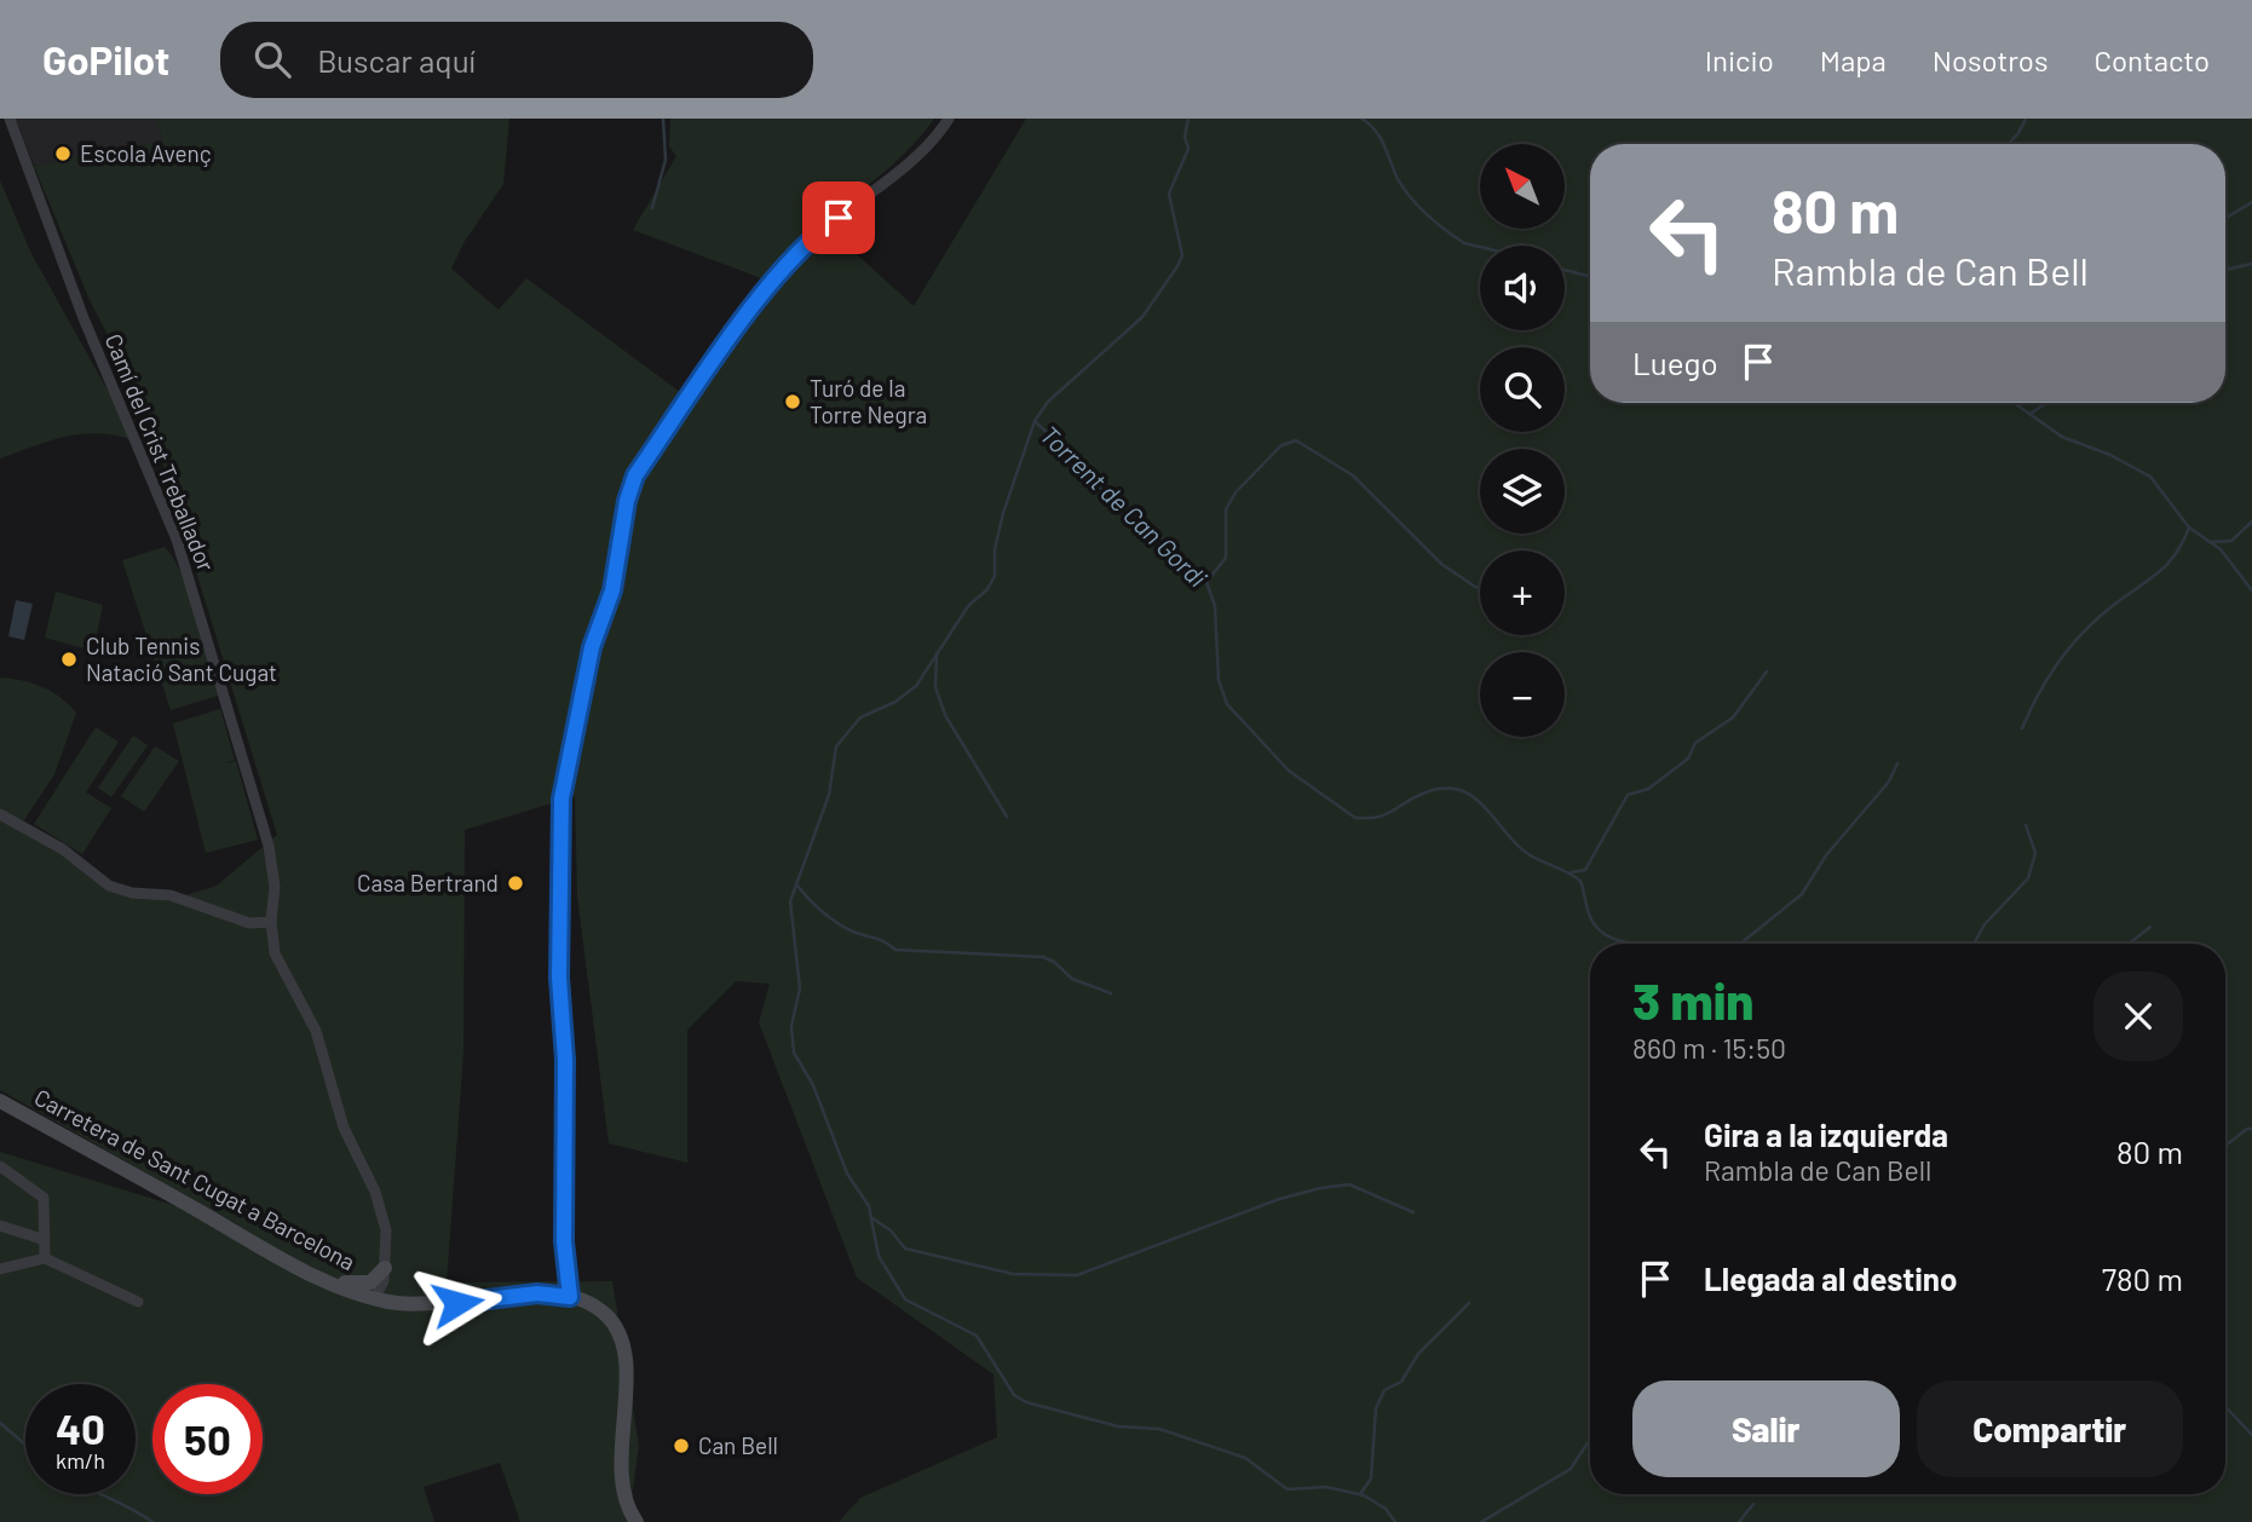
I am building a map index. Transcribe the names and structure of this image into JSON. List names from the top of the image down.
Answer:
{
  "streets": {
    "main road": ["Carretera de Sant Cugat a Barcelona"],
    "street": ["Camí del Crist Treballador"]
  },
  "water": ["Torrent de Can Gordi"],
  "places": [
    "Escola Avenç",
    "Turó de la Torre Negra",
    "Club Tennis Natació Sant Cugat",
    "Casa Bertrand",
    "Can Bell"
  ],
  "north": "top left",
  "page": {
    "header": "GoPilot",
    "search": "Buscar aquí",
    "nav": [
      "Inicio",
      "Mapa",
      "Nosotros",
      "Contacto"
    ],
    "map_buttons": ["+", "−"],
    "turn": ["80 m", "Rambla de Can Bell"],
    "then": "Luego",
    "heading": ["3 min", "860 m · 15:50"],
    "list": [
      {
        "name": "Gira a la izquierda",
        "note": "Rambla de Can Bell",
        "value": "80 m"
      },
      {
        "name": "Llegada al destino",
        "value": "780 m"
      }
    ],
    "buttons": ["Salir", "Compartir"],
    "speed": "40 km/h",
    "limit": "50"
  }
}
